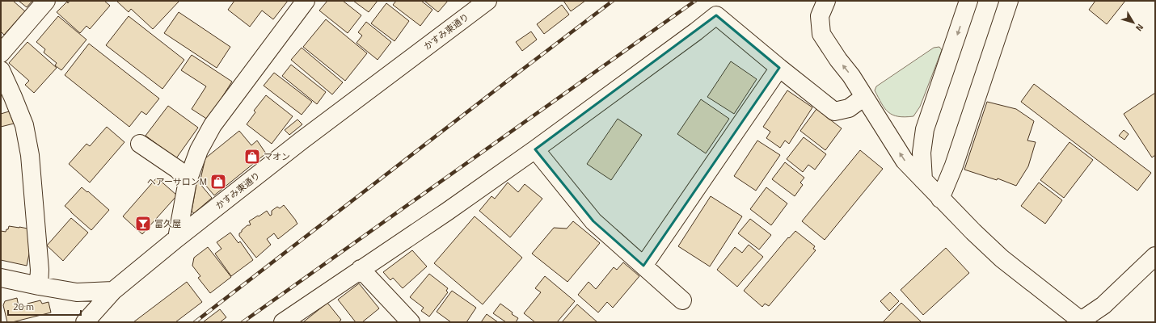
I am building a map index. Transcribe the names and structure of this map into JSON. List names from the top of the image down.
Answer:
{
  "streets": {
    "street": ["かすみ東通り"]
  },
  "places": {
    "shop": ["マオン", "ヘアーサロンM"],
    "bar": ["富久屋"]
  },
  "scale_bar": "20 m",
  "north": "bottom right"
}
